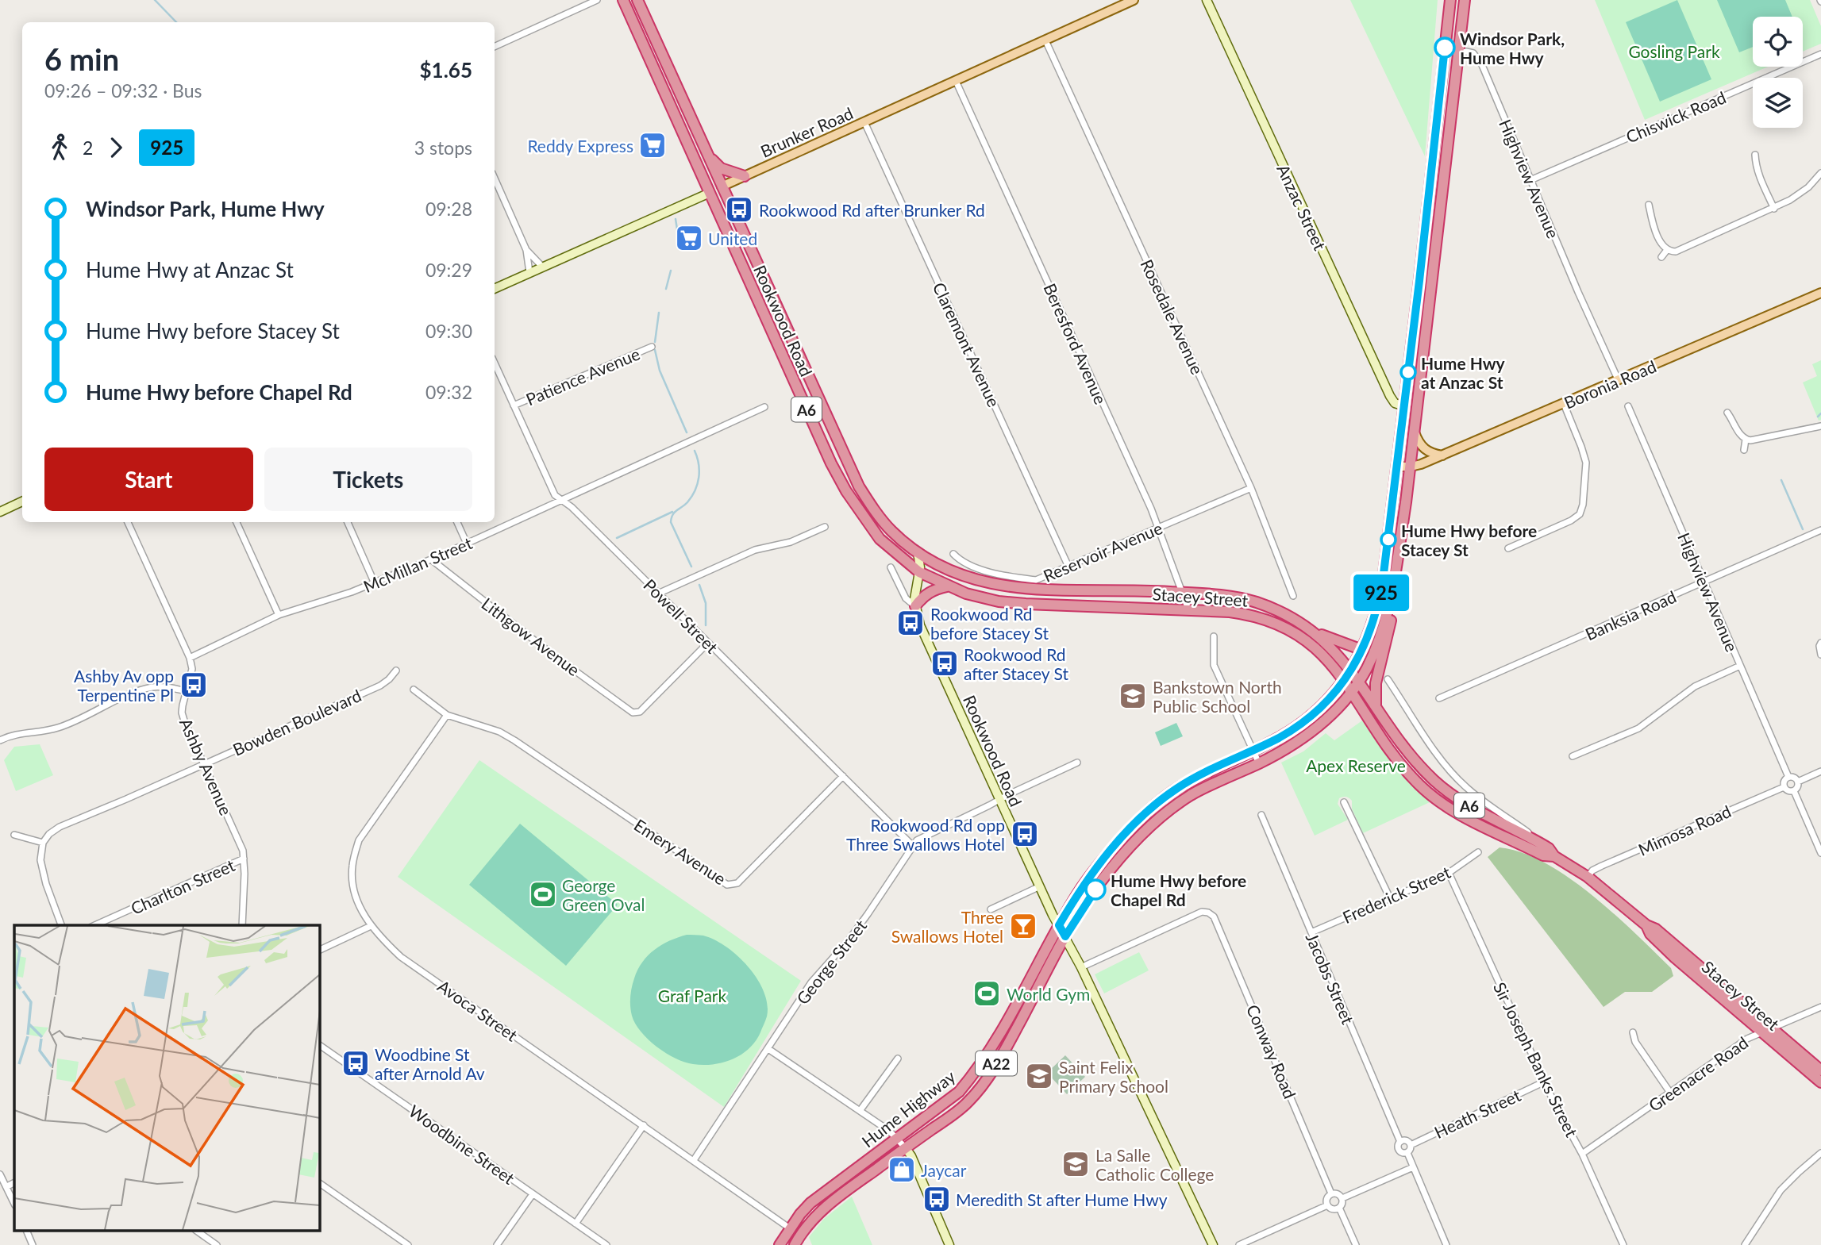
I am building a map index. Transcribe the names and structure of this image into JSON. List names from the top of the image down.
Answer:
{
  "streets": {
    "highway": [
      "Brunker Road",
      "Rookwood Road",
      "A6",
      "Stacey Street",
      "A22",
      "Hume Highway"
    ],
    "main road": ["Anzac Street", "Boronia Road"],
    "street": [
      "Chiswick Road",
      "Highview Avenue",
      "Rosedale Avenue",
      "Beresford Avenue",
      "Claremont Avenue",
      "Patience Avenue",
      "Reservoir Avenue",
      "McMillan Street",
      "Banksia Road",
      "Powell Street",
      "Lithgow Avenue",
      "Bowden Boulevard",
      "Ashby Avenue",
      "Mimosa Road",
      "Emery Avenue",
      "Charlton Street",
      "Frederick Street",
      "George Street",
      "Jacobs Street",
      "Avoca Street",
      "Conway Road",
      "Sir Joseph Banks Street",
      "Greenacre Road",
      "Heath Street",
      "Woodbine Street"
    ]
  },
  "crossings": [
    ["Chiswick Road", "Highview Avenue"],
    ["Brunker Road", "Rosedale Avenue"],
    ["Brunker Road", "Rookwood Road"],
    ["Brunker Road", "Beresford Avenue"],
    ["Brunker Road", "Claremont Avenue"],
    ["Highview Avenue", "Boronia Road"],
    ["Highview Avenue", "Banksia Road"],
    ["Highview Avenue", "Mimosa Road"],
    ["Highview Avenue", "Hume Highway"],
    ["Anzac Street", "Hume Highway"],
    ["Rosedale Avenue", "Reservoir Avenue"],
    ["Rookwood Road", "Stacey Street"],
    ["Rookwood Road", "George Street"],
    ["Rookwood Road", "Conway Road"],
    ["Rookwood Road", "Hume Highway"],
    ["Beresford Avenue", "Reservoir Avenue"],
    ["Beresford Avenue", "Stacey Street"],
    ["Claremont Avenue", "Reservoir Avenue"],
    ["Patience Avenue", "Powell Street"],
    ["Boronia Road", "Hume Highway"],
    ["McMillan Street", "Powell Street"],
    ["McMillan Street", "Lithgow Avenue"],
    ["McMillan Street", "Ashby Avenue"],
    ["Stacey Street", "Mimosa Road"],
    ["Stacey Street", "Greenacre Road"],
    ["Stacey Street", "Hume Highway"],
    ["Powell Street", "Lithgow Avenue"],
    ["Powell Street", "Emery Avenue"],
    ["Powell Street", "George Street"],
    ["Bowden Boulevard", "Ashby Avenue"],
    ["Ashby Avenue", "Charlton Street"],
    ["Emery Avenue", "Avoca Street"],
    ["Frederick Street", "Jacobs Street"],
    ["Frederick Street", "Sir Joseph Banks Street"],
    ["George Street", "Avoca Street"],
    ["Jacobs Street", "Heath Street"],
    ["Avoca Street", "Hume Highway"],
    ["Sir Joseph Banks Street", "Greenacre Road"],
    ["Sir Joseph Banks Street", "Heath Street"]
  ],
  "parks": ["Gosling Park", "Apex Reserve", "Graf Park"],
  "places": {
    "other": [
      "Windsor Park, Hume Hwy",
      "Hume Hwy at Anzac St",
      "Hume Hwy before Stacey St",
      "Hume Hwy before Chapel Rd"
    ],
    "supermarket": ["Reddy Express", "United"],
    "bus stop": [
      "Rookwood Rd after Brunker Rd",
      "Rookwood Rd before Stacey St",
      "Rookwood Rd after Stacey St",
      "Ashby Av opp Terpentine Pl",
      "Rookwood Rd opp Three Swallows Hotel",
      "Woodbine St after Arnold Av",
      "Meredith St after Hume Hwy"
    ],
    "school or university": ["Bankstown North Public School", "Saint Felix Primary School", "La Salle Catholic College"],
    "sports": ["George Green Oval", "World Gym"],
    "bar": ["Three Swallows Hotel"],
    "shop": ["Jaycar"]
  },
  "lines": ["bus line 925"],
  "page": {
    "on_map": "925",
    "heading": ["6 min", "09:26 – 09:32 · Bus", "$1.65"],
    "legs": ["2", "925", "3 stops"],
    "list": [
      {
        "name": "Windsor Park, Hume Hwy",
        "value": "09:28"
      },
      {
        "name": "Hume Hwy at Anzac St",
        "value": "09:29"
      },
      {
        "name": "Hume Hwy before Stacey St",
        "value": "09:30"
      },
      {
        "name": "Hume Hwy before Chapel Rd",
        "value": "09:32"
      }
    ],
    "buttons": ["Start", "Tickets"]
  }
}
